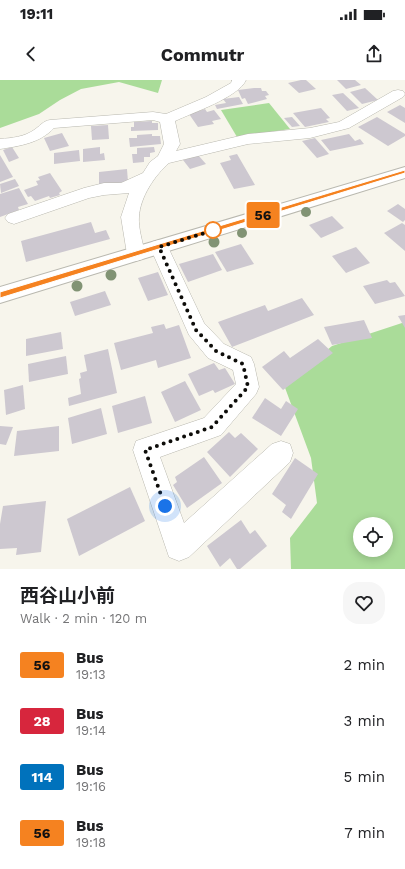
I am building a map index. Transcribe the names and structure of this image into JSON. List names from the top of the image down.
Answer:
{
  "lines": ["bus line 56"],
  "page": {
    "status": "19:11",
    "header": "Commutr",
    "on_map": "56",
    "heading": ["西谷山小前", "Walk · 2 min · 120 m"],
    "list": [
      {
        "mark": "56",
        "name": "Bus",
        "note": "19:13",
        "value": "2 min"
      },
      {
        "mark": "28",
        "name": "Bus",
        "note": "19:14",
        "value": "3 min"
      },
      {
        "mark": "114",
        "name": "Bus",
        "note": "19:16",
        "value": "5 min"
      },
      {
        "mark": "56",
        "name": "Bus",
        "note": "19:18",
        "value": "7 min"
      }
    ]
  }
}
